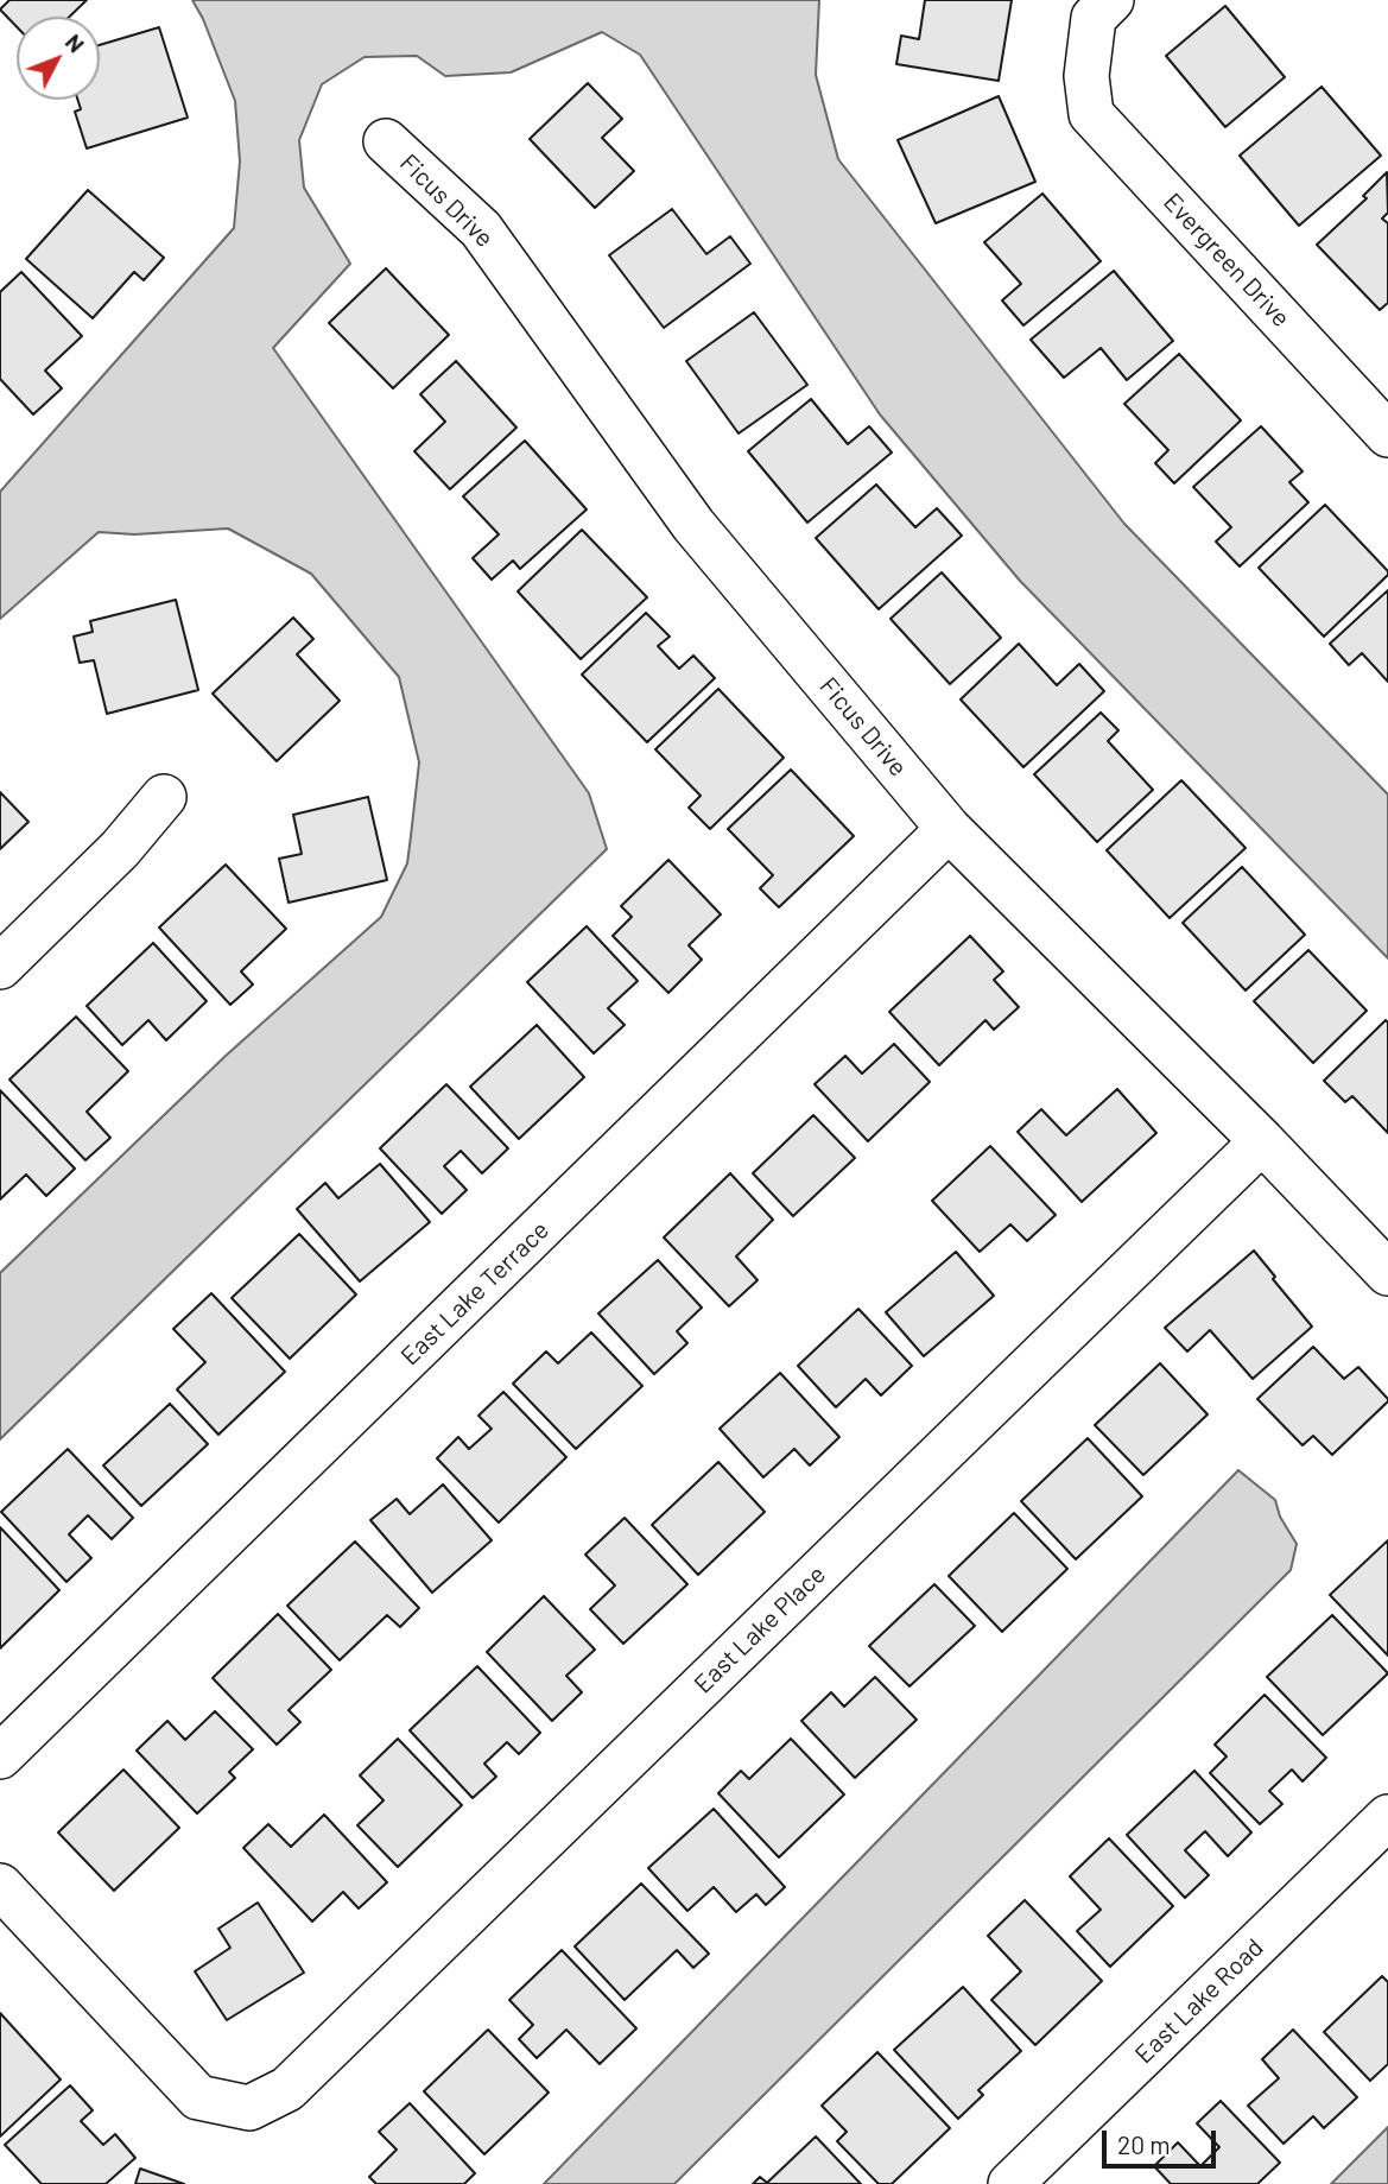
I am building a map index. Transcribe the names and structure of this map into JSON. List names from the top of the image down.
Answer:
{
  "streets": {
    "street": [
      "Ficus Drive",
      "Evergreen Drive",
      "East Lake Terrace",
      "East Lake Place",
      "East Lake Road"
    ]
  },
  "crossings": [
    ["Ficus Drive", "East Lake Terrace"],
    ["Ficus Drive", "East Lake Place"]
  ],
  "scale_bar": "20 m",
  "north": "top right"
}
